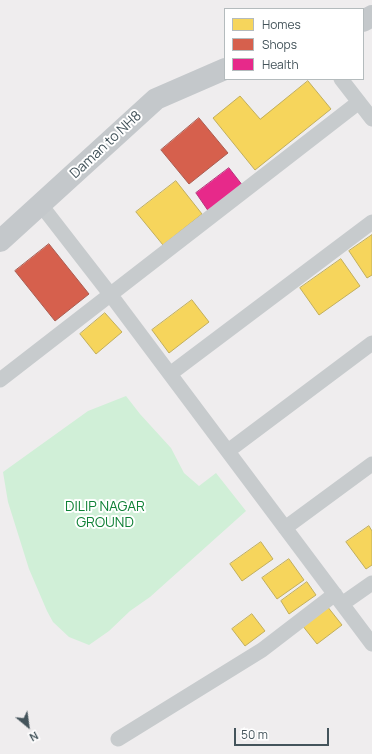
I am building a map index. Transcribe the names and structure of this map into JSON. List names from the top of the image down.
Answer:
{
  "streets": {
    "main road": ["Daman to NH8"]
  },
  "parks": ["DILIP NAGAR GROUND"],
  "legend": ["Homes", "Shops", "Health"],
  "scale_bar": "50 m",
  "north": "bottom right"
}
